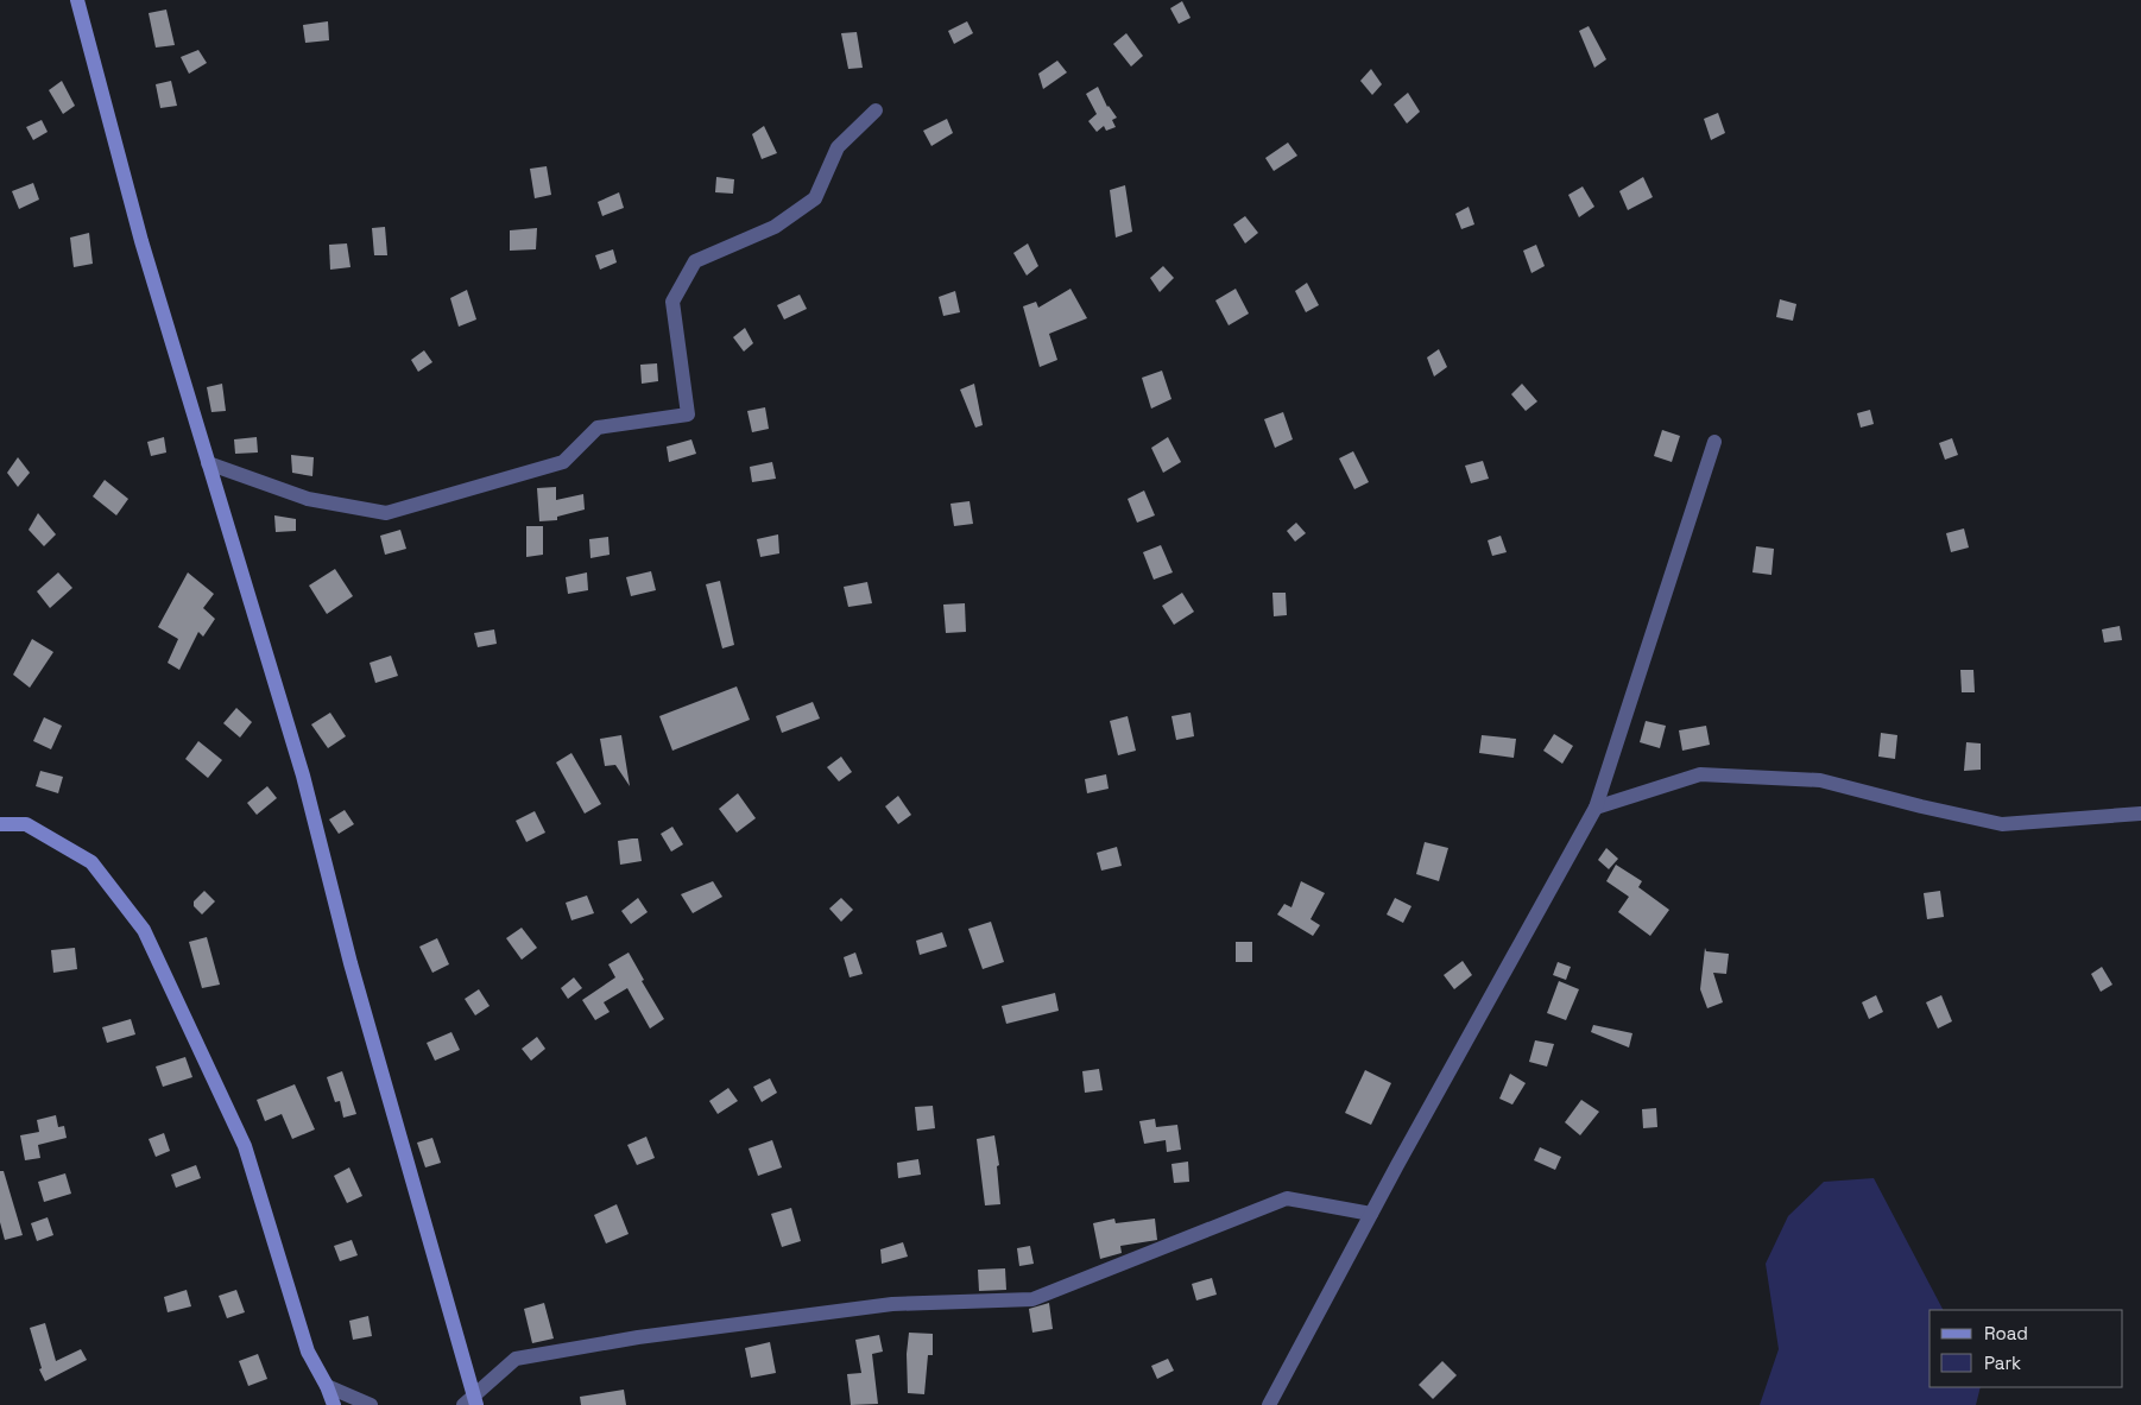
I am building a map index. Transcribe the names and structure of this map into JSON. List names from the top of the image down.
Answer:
{
  "legend": ["Road", "Park"]
}
